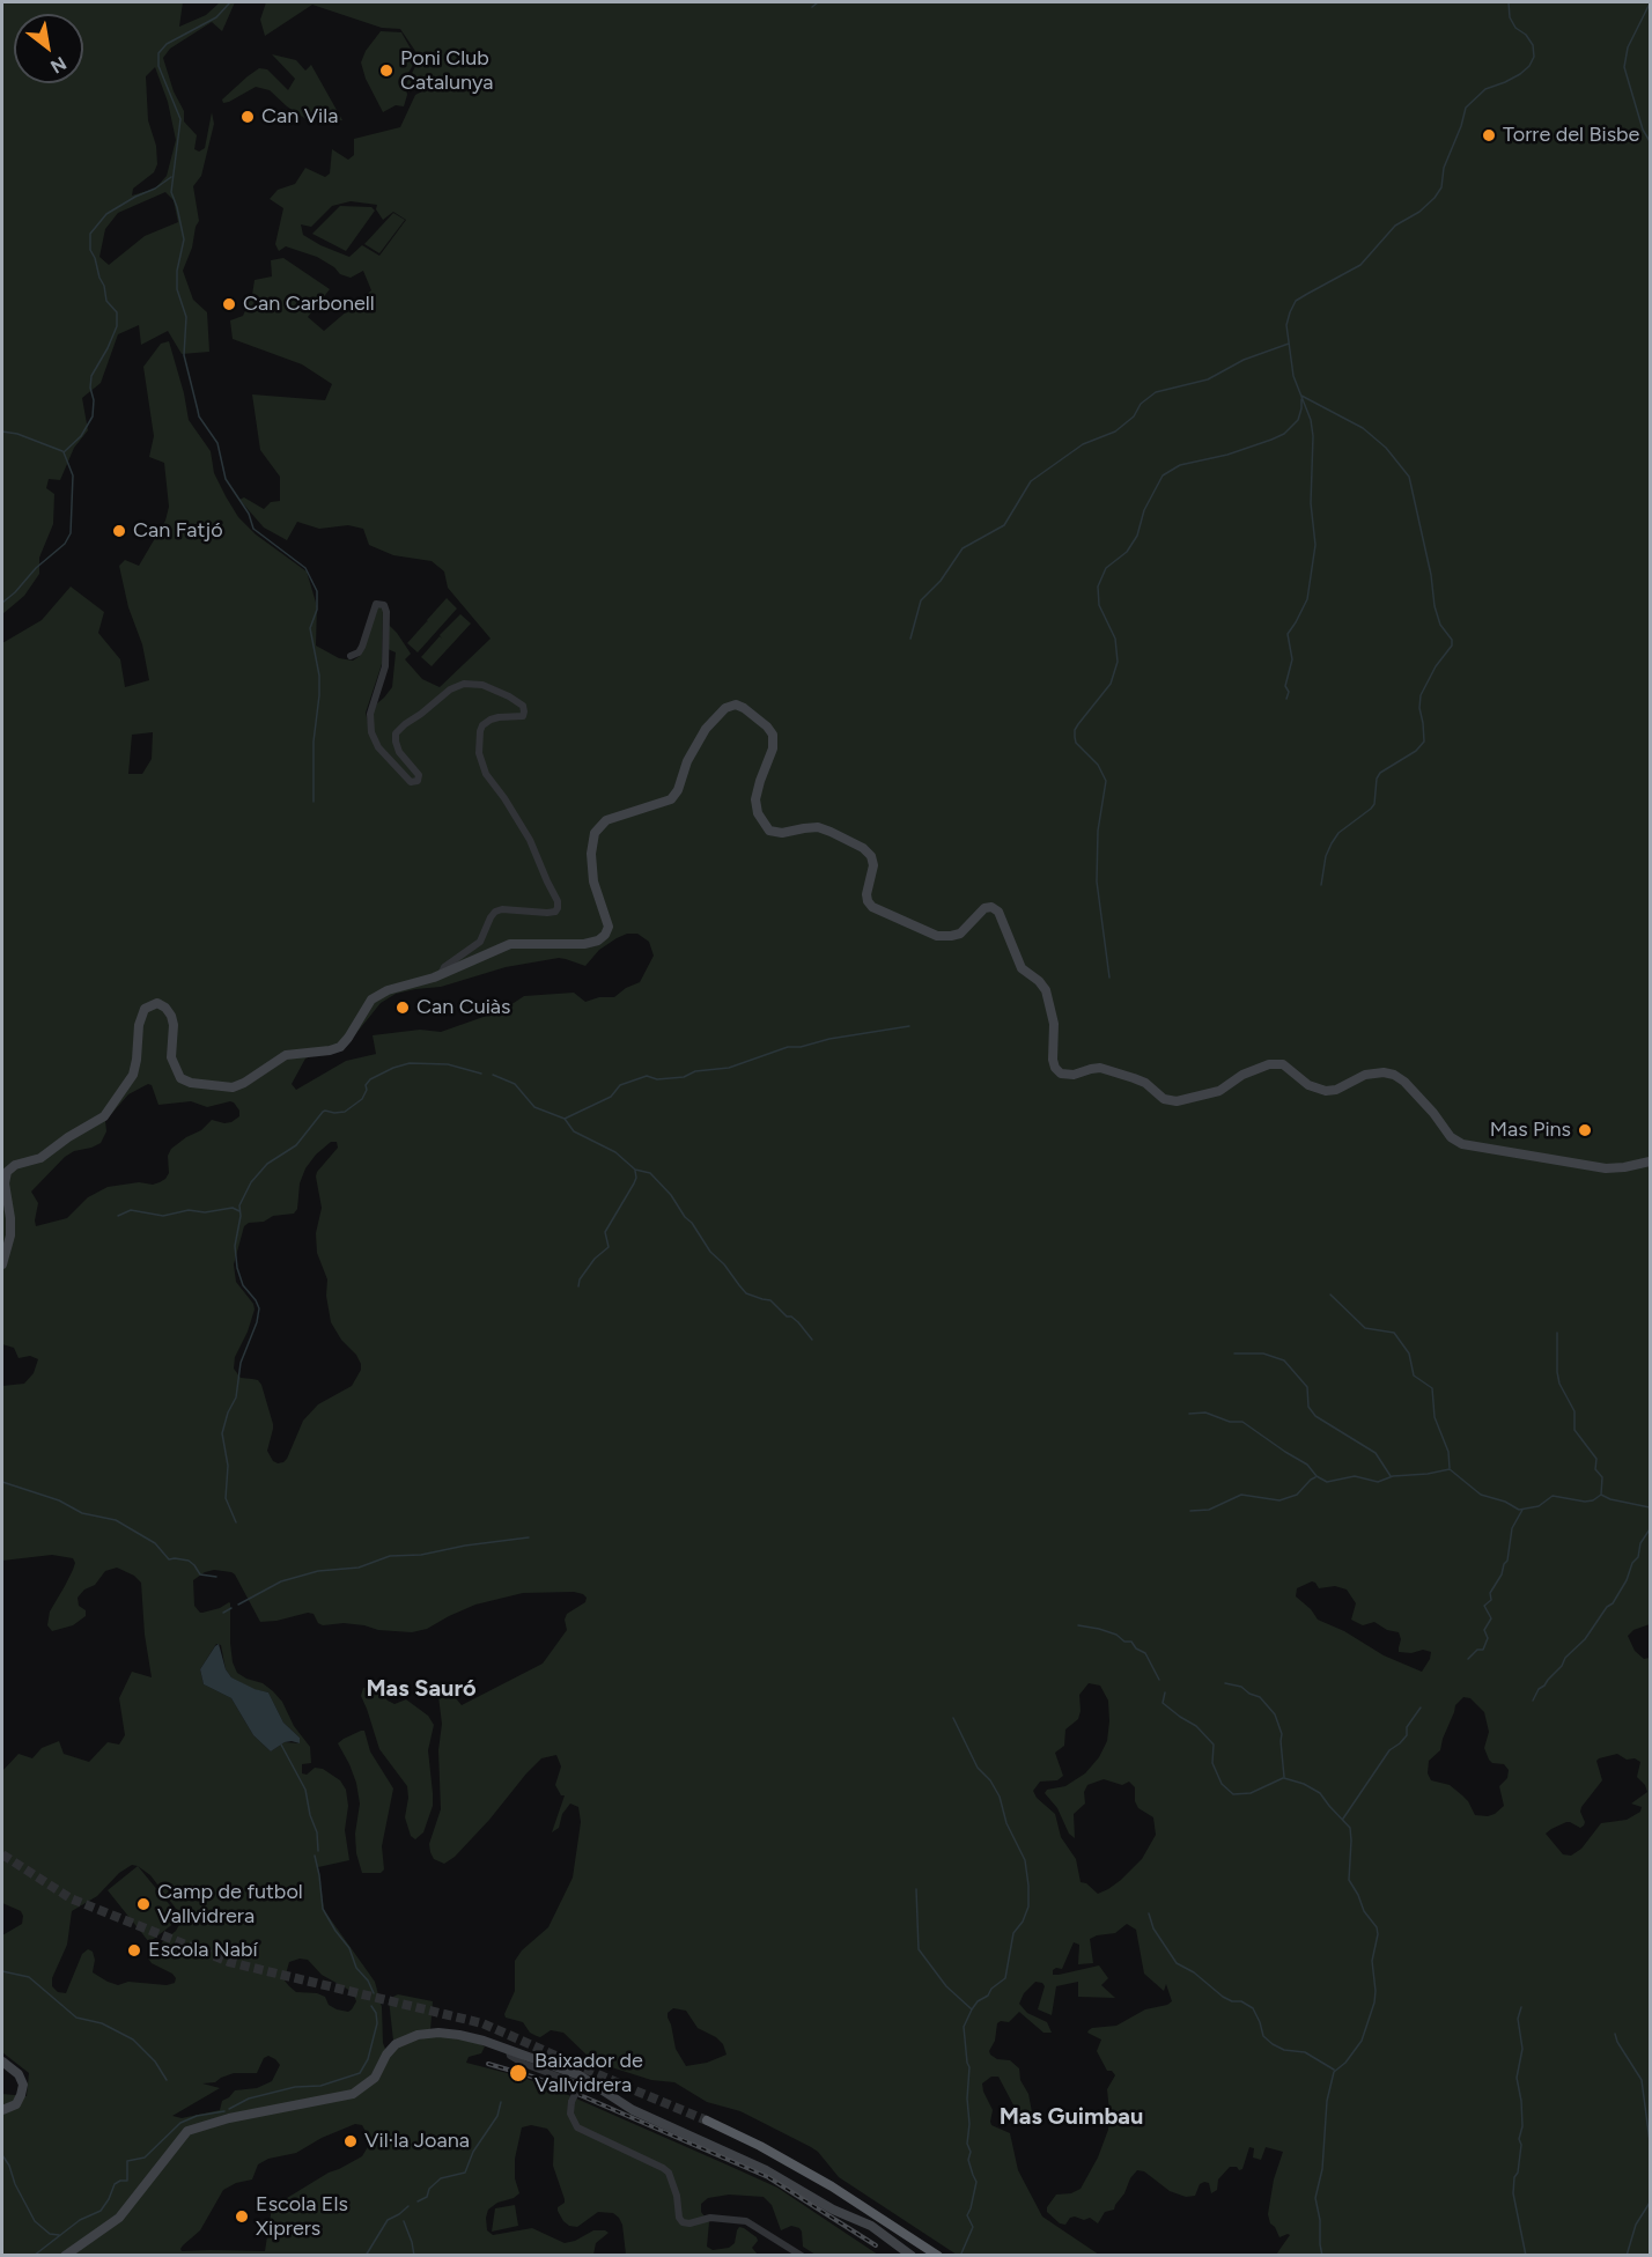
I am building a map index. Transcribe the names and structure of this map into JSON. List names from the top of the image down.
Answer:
{
  "districts": ["Mas Sauró", "Mas Guimbau"],
  "places": [
    "Poni Club Catalunya",
    "Can Vila",
    "Torre del Bisbe",
    "Can Carbonell",
    "Can Fatjó",
    "Can Cuiàs",
    "Mas Pins",
    "Camp de futbol Vallvidrera",
    "Escola Nabí",
    "Baixador de Vallvidrera",
    "Vil·la Joana",
    "Escola Els Xiprers"
  ],
  "north": "bottom right"
}
